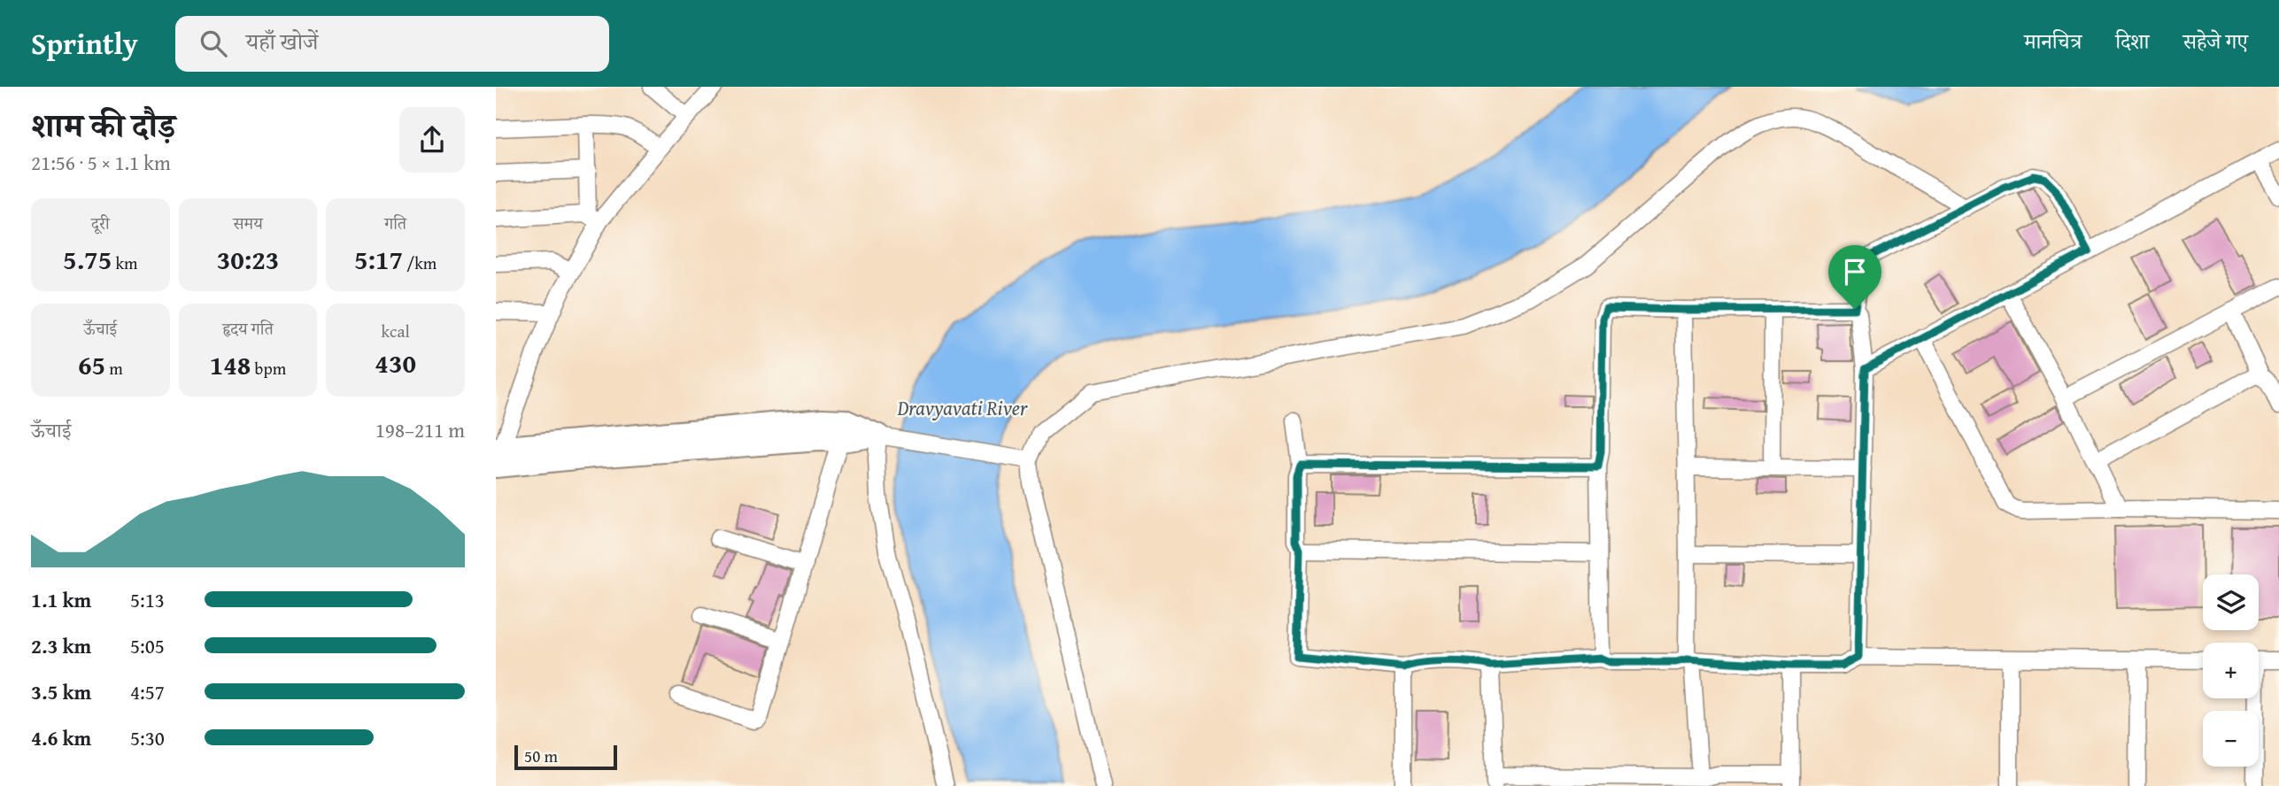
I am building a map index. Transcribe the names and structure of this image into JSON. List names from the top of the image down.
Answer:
{
  "water": ["Dravyavati River"],
  "scale_bar": "50 m",
  "page": {
    "header": "Sprintly",
    "search": "यहाँ खोजें",
    "nav": ["मानचित्र", "दिशा", "सहेजे गए"],
    "heading": ["शाम की दौड़", "21:56 · 5 × 1.1 km"],
    "stats": [
      ["दूरी", "5.75 km"],
      ["समय", "30:23"],
      ["गति", "5:17 /km"],
      ["ऊँचाई", "65 m"],
      ["हृदय गति", "148 bpm"],
      ["kcal", "430"]
    ],
    "chart": ["ऊँचाई", "198–211 m"],
    "map_buttons": ["+", "−"],
    "list": [
      {
        "name": "1.1 km",
        "note": "5:13"
      },
      {
        "name": "2.3 km",
        "note": "5:05"
      },
      {
        "name": "3.5 km",
        "note": "4:57"
      },
      {
        "name": "4.6 km",
        "note": "5:30"
      }
    ],
    "scale": "50 m"
  }
}
